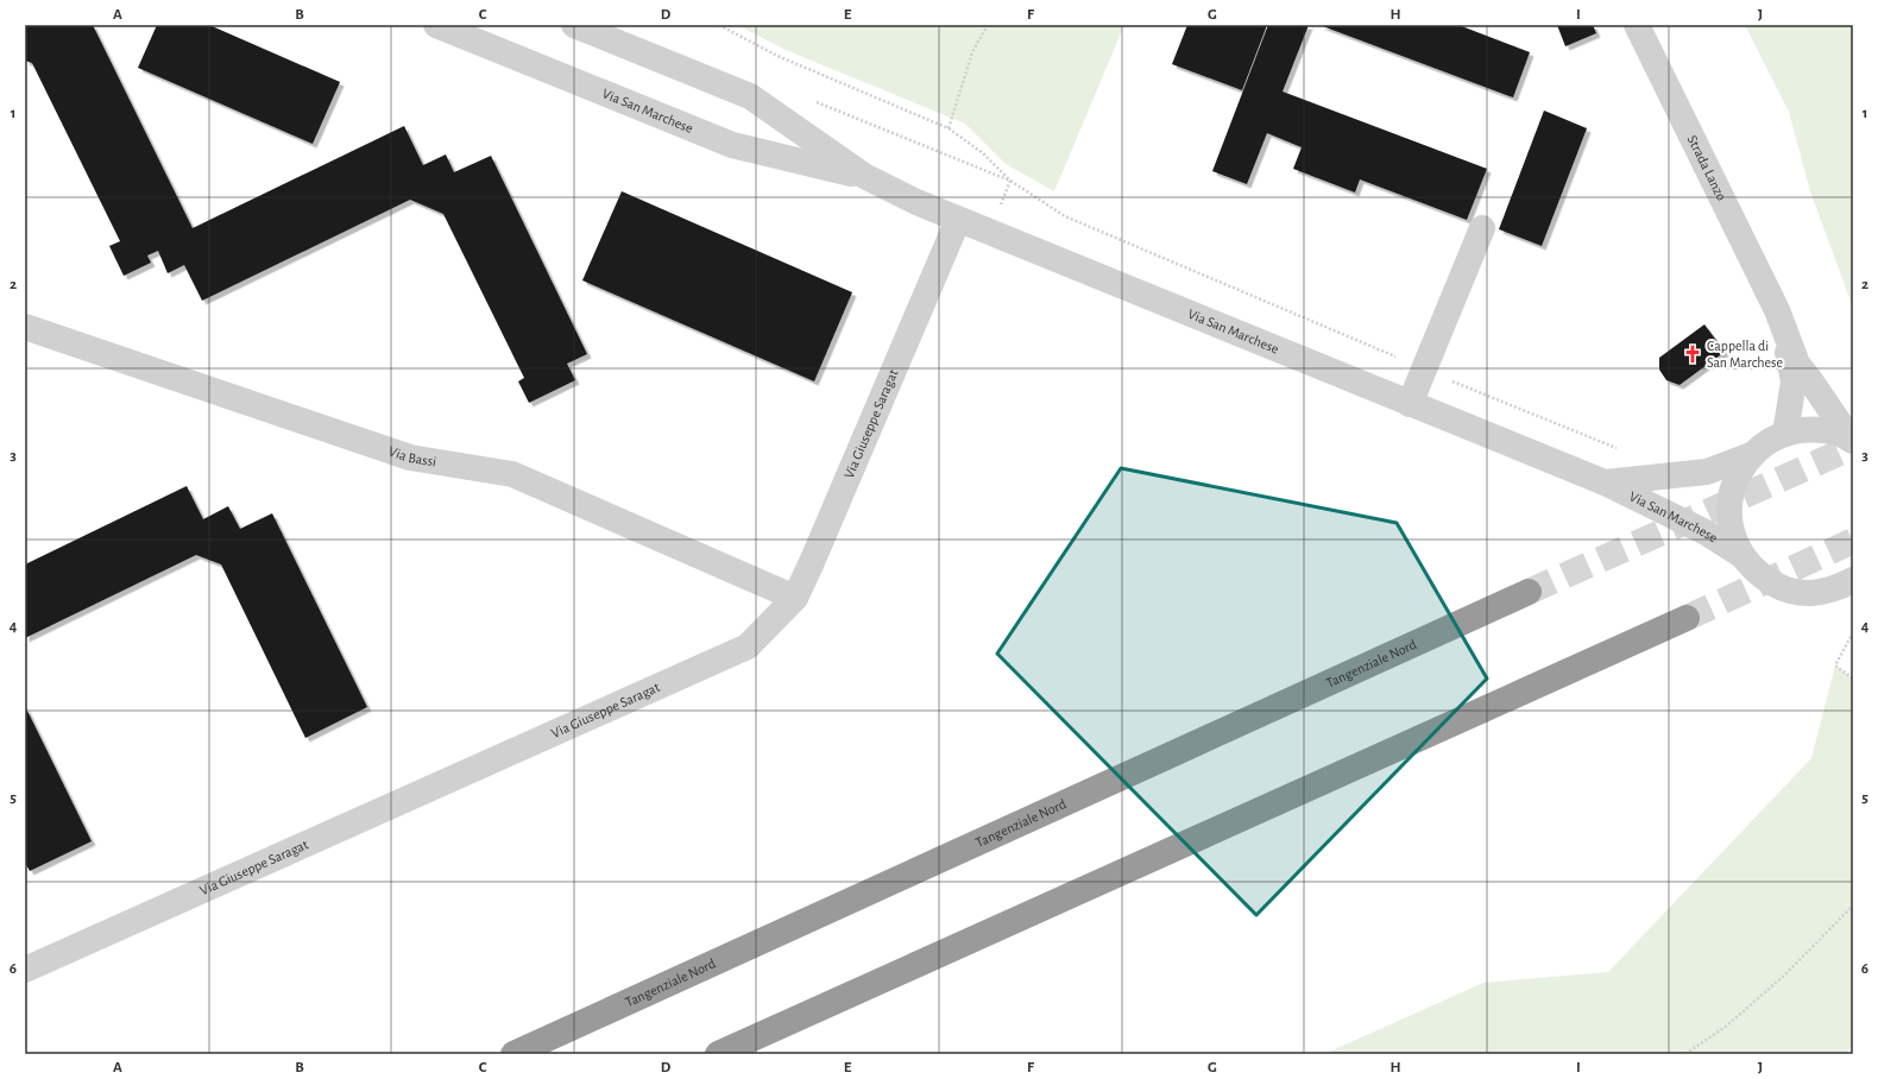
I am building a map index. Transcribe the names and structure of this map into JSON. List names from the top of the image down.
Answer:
{
  "streets": {
    "highway": ["Tangenziale Nord"],
    "street": [
      "Via San Marchese",
      "Strada Lanzo",
      "Via Giuseppe Saragat",
      "Via Bassi"
    ]
  },
  "crossings": [
    ["Via San Marchese", "Via Giuseppe Saragat"],
    ["Via Giuseppe Saragat", "Via Bassi"]
  ],
  "places": {
    "church": ["Cappella di San Marchese"]
  },
  "grid": {
    "columns": [
      "A",
      "B",
      "C",
      "D",
      "E",
      "F",
      "G",
      "H",
      "I",
      "J"
    ],
    "rows": [
      "1",
      "2",
      "3",
      "4",
      "5",
      "6"
    ]
  }
}
